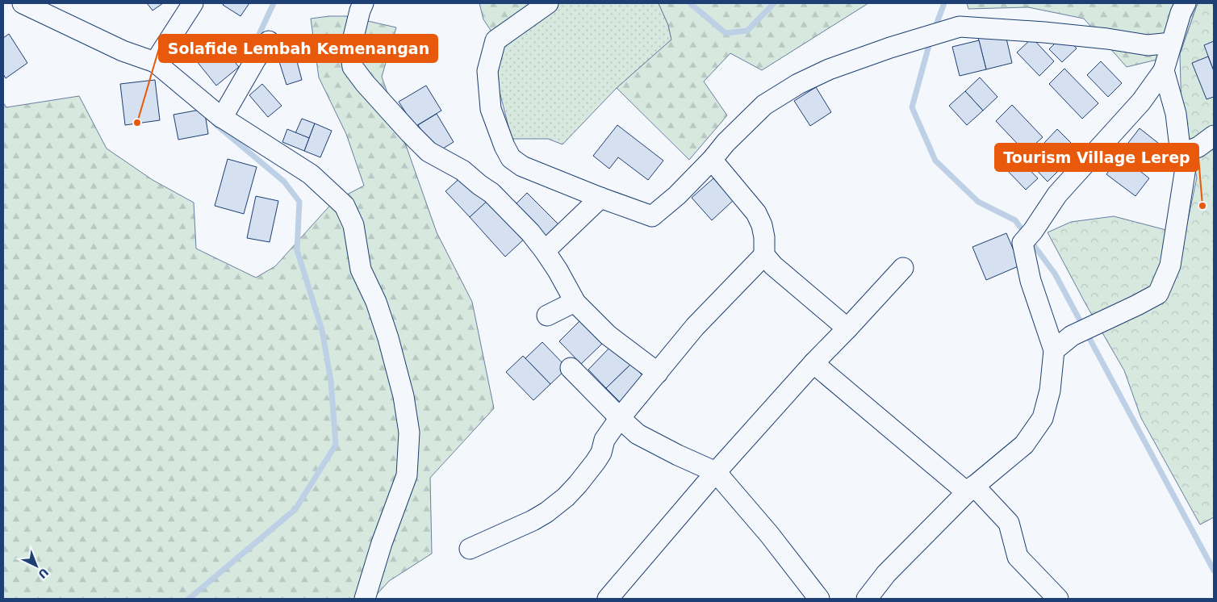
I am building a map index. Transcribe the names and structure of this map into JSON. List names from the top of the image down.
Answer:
{
  "places": ["Solafide Lembah Kemenangan", "Tourism Village Lerep"],
  "north": "bottom right"
}
